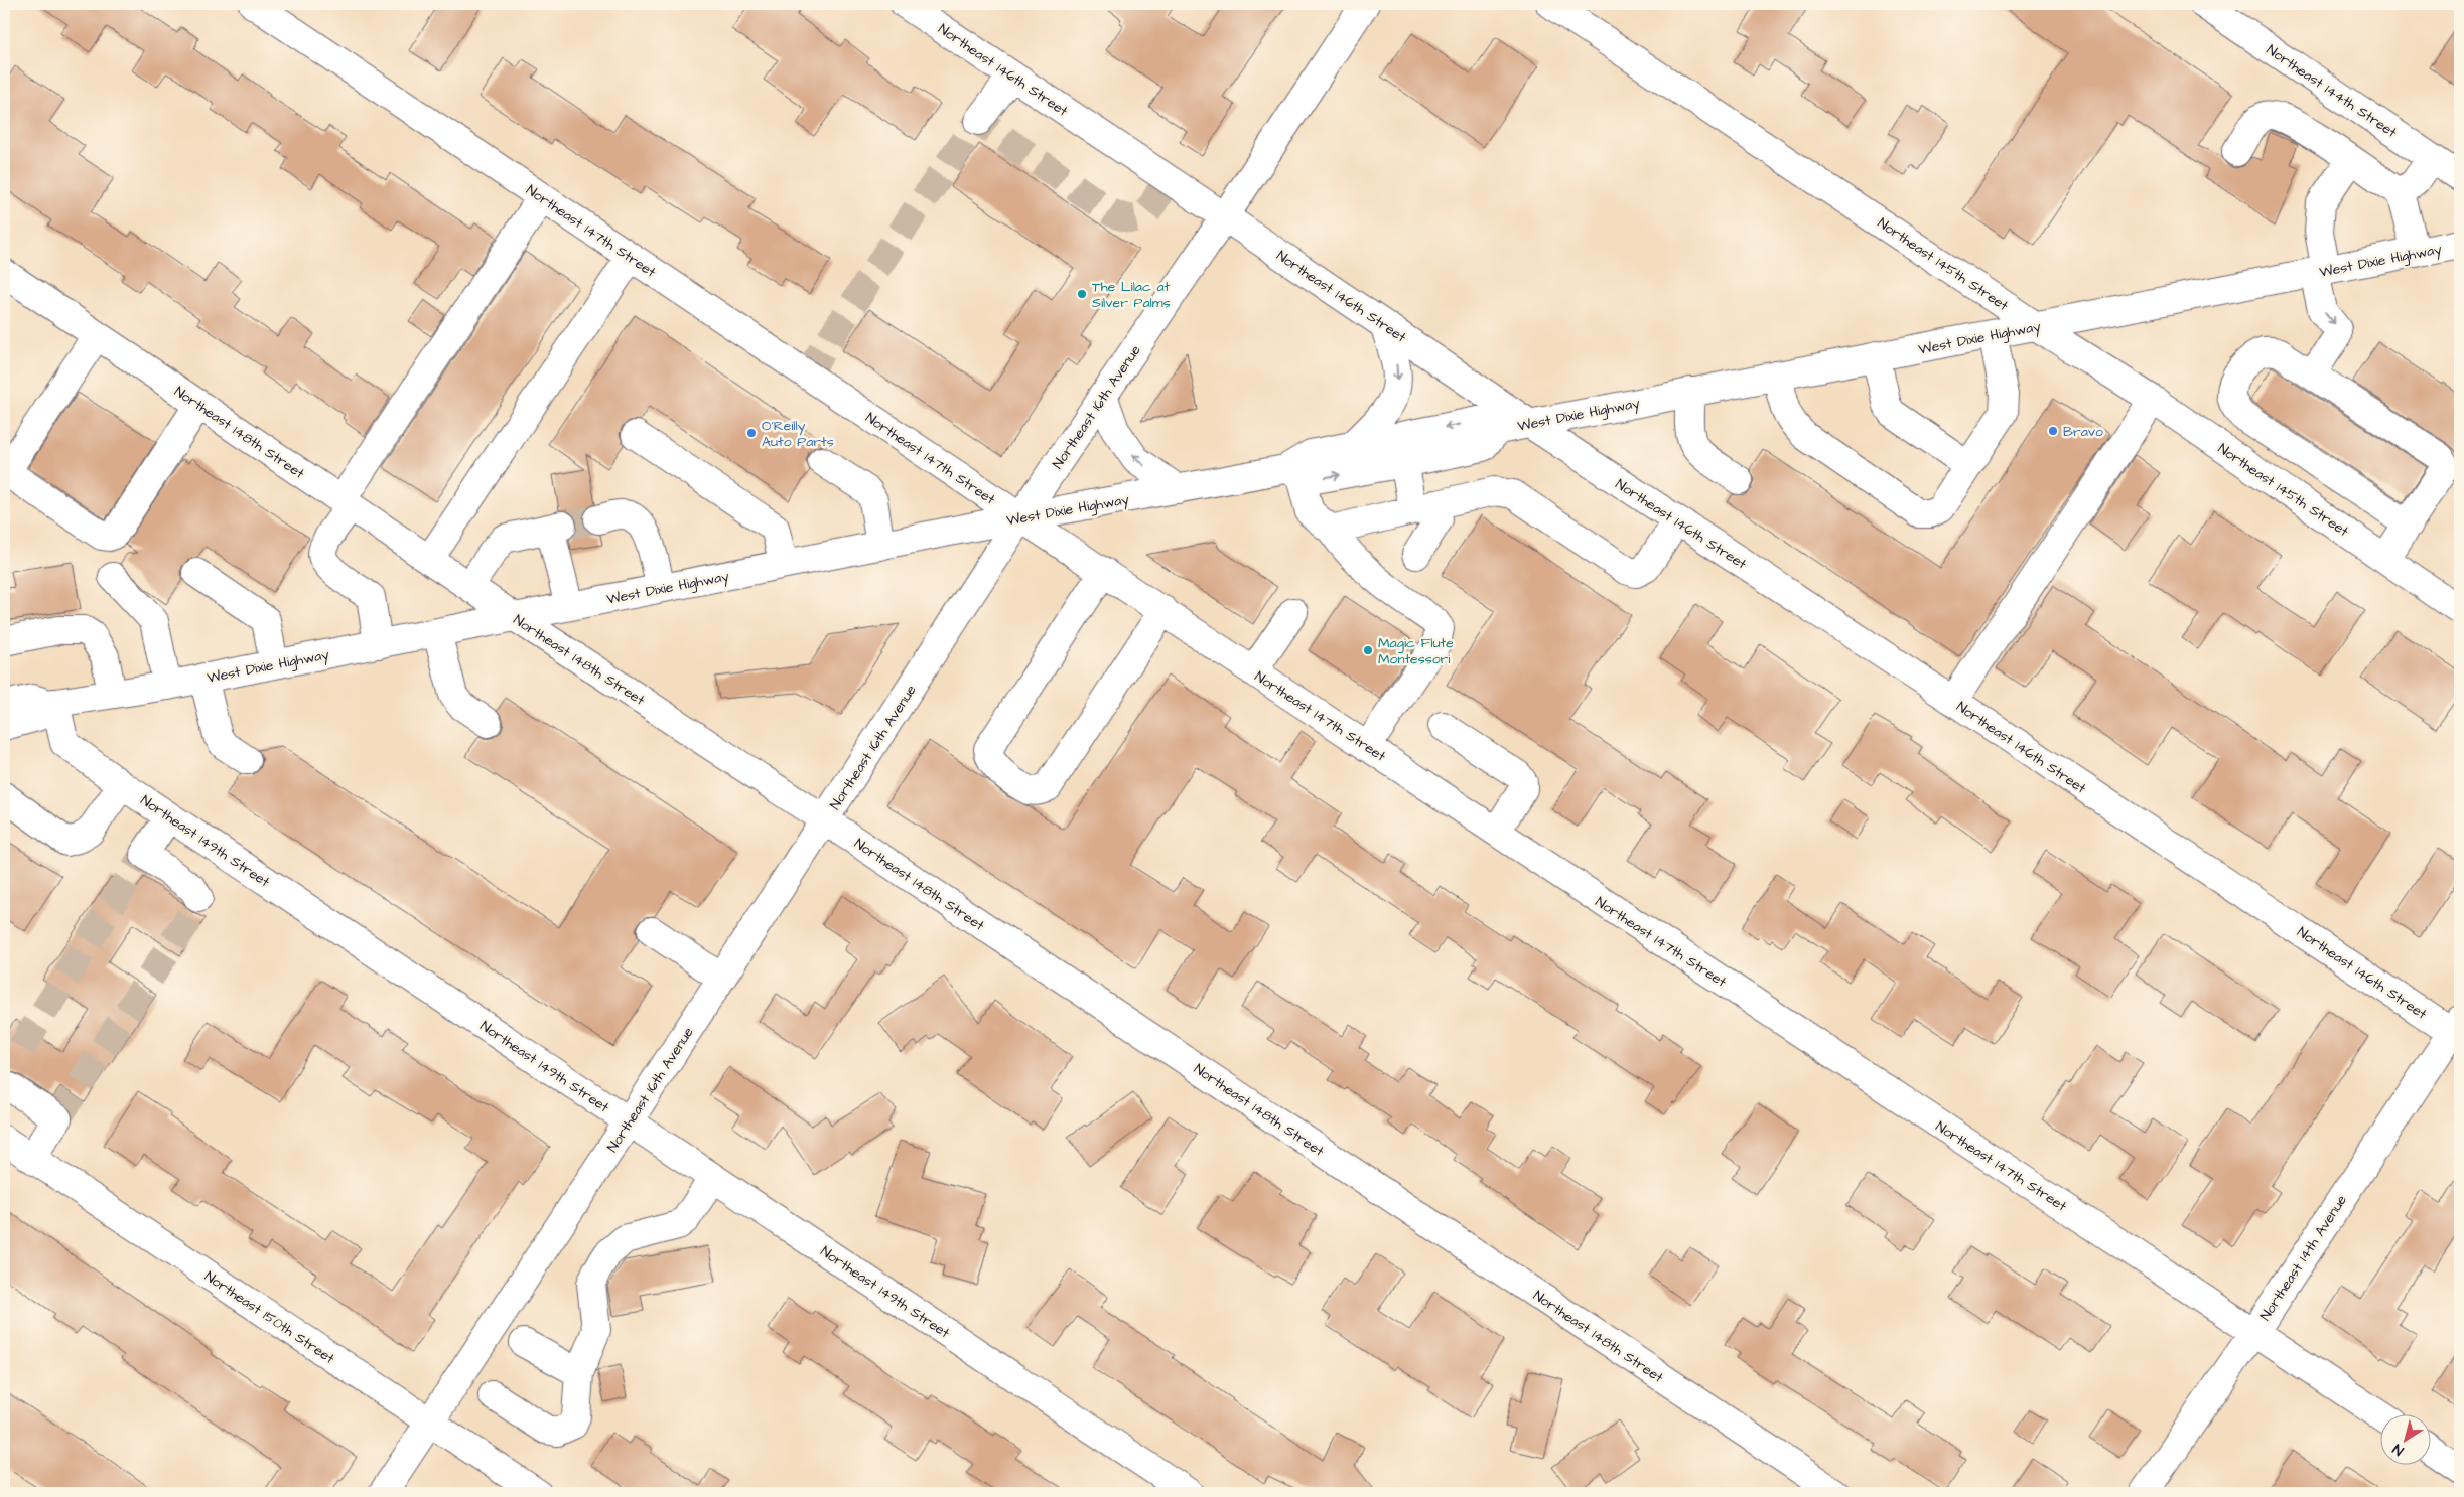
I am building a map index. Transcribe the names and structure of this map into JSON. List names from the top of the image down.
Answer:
{
  "streets": {
    "street": [
      "Northeast 146th Street",
      "Northeast 144th Street",
      "Northeast 147th Street",
      "West Dixie Highway",
      "Northeast 145th Street",
      "Northeast 16th Avenue",
      "Northeast 148th Street",
      "Northeast 149th Street",
      "Northeast 14th Avenue",
      "Northeast 150th Street"
    ]
  },
  "crossings": [
    ["Northeast 146th Street", "West Dixie Highway"],
    ["Northeast 146th Street", "Northeast 16th Avenue"],
    ["Northeast 146th Street", "Northeast 14th Avenue"],
    ["Northeast 147th Street", "West Dixie Highway"],
    ["Northeast 147th Street", "Northeast 16th Avenue"],
    ["Northeast 147th Street", "Northeast 14th Avenue"],
    ["West Dixie Highway", "Northeast 145th Street"],
    ["West Dixie Highway", "Northeast 16th Avenue"],
    ["West Dixie Highway", "Northeast 148th Street"],
    ["West Dixie Highway", "Northeast 149th Street"],
    ["Northeast 16th Avenue", "Northeast 148th Street"],
    ["Northeast 16th Avenue", "Northeast 149th Street"],
    ["Northeast 16th Avenue", "Northeast 150th Street"]
  ],
  "places": [
    "The Lilac at Silver Palms",
    "Bravo",
    "O'Reilly Auto Parts",
    "Magic Flute Montessori"
  ],
  "north": "bottom left"
}
